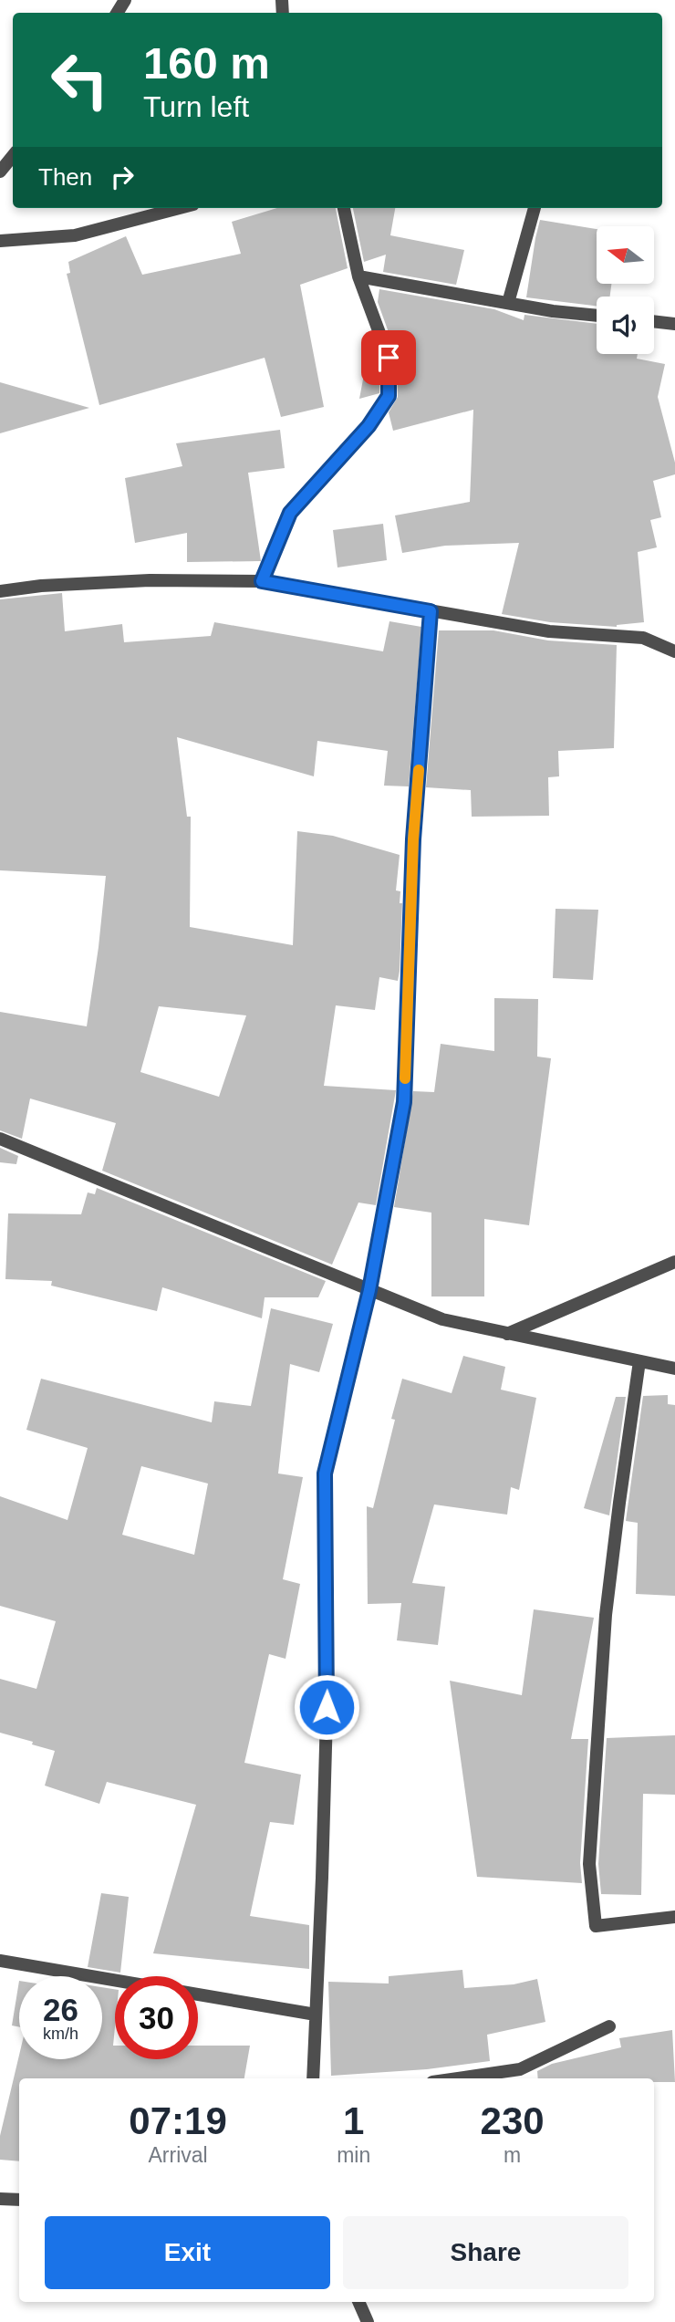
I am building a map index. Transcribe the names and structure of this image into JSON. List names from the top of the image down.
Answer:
{
  "north": "left",
  "page": {
    "turn": ["160 m", "Turn left"],
    "then": "Then",
    "speed": "26 km/h",
    "limit": "30",
    "eta": [
      "07:19",
      "Arrival",
      "1",
      "min",
      "230",
      "m"
    ],
    "buttons": ["Exit", "Share"]
  }
}
